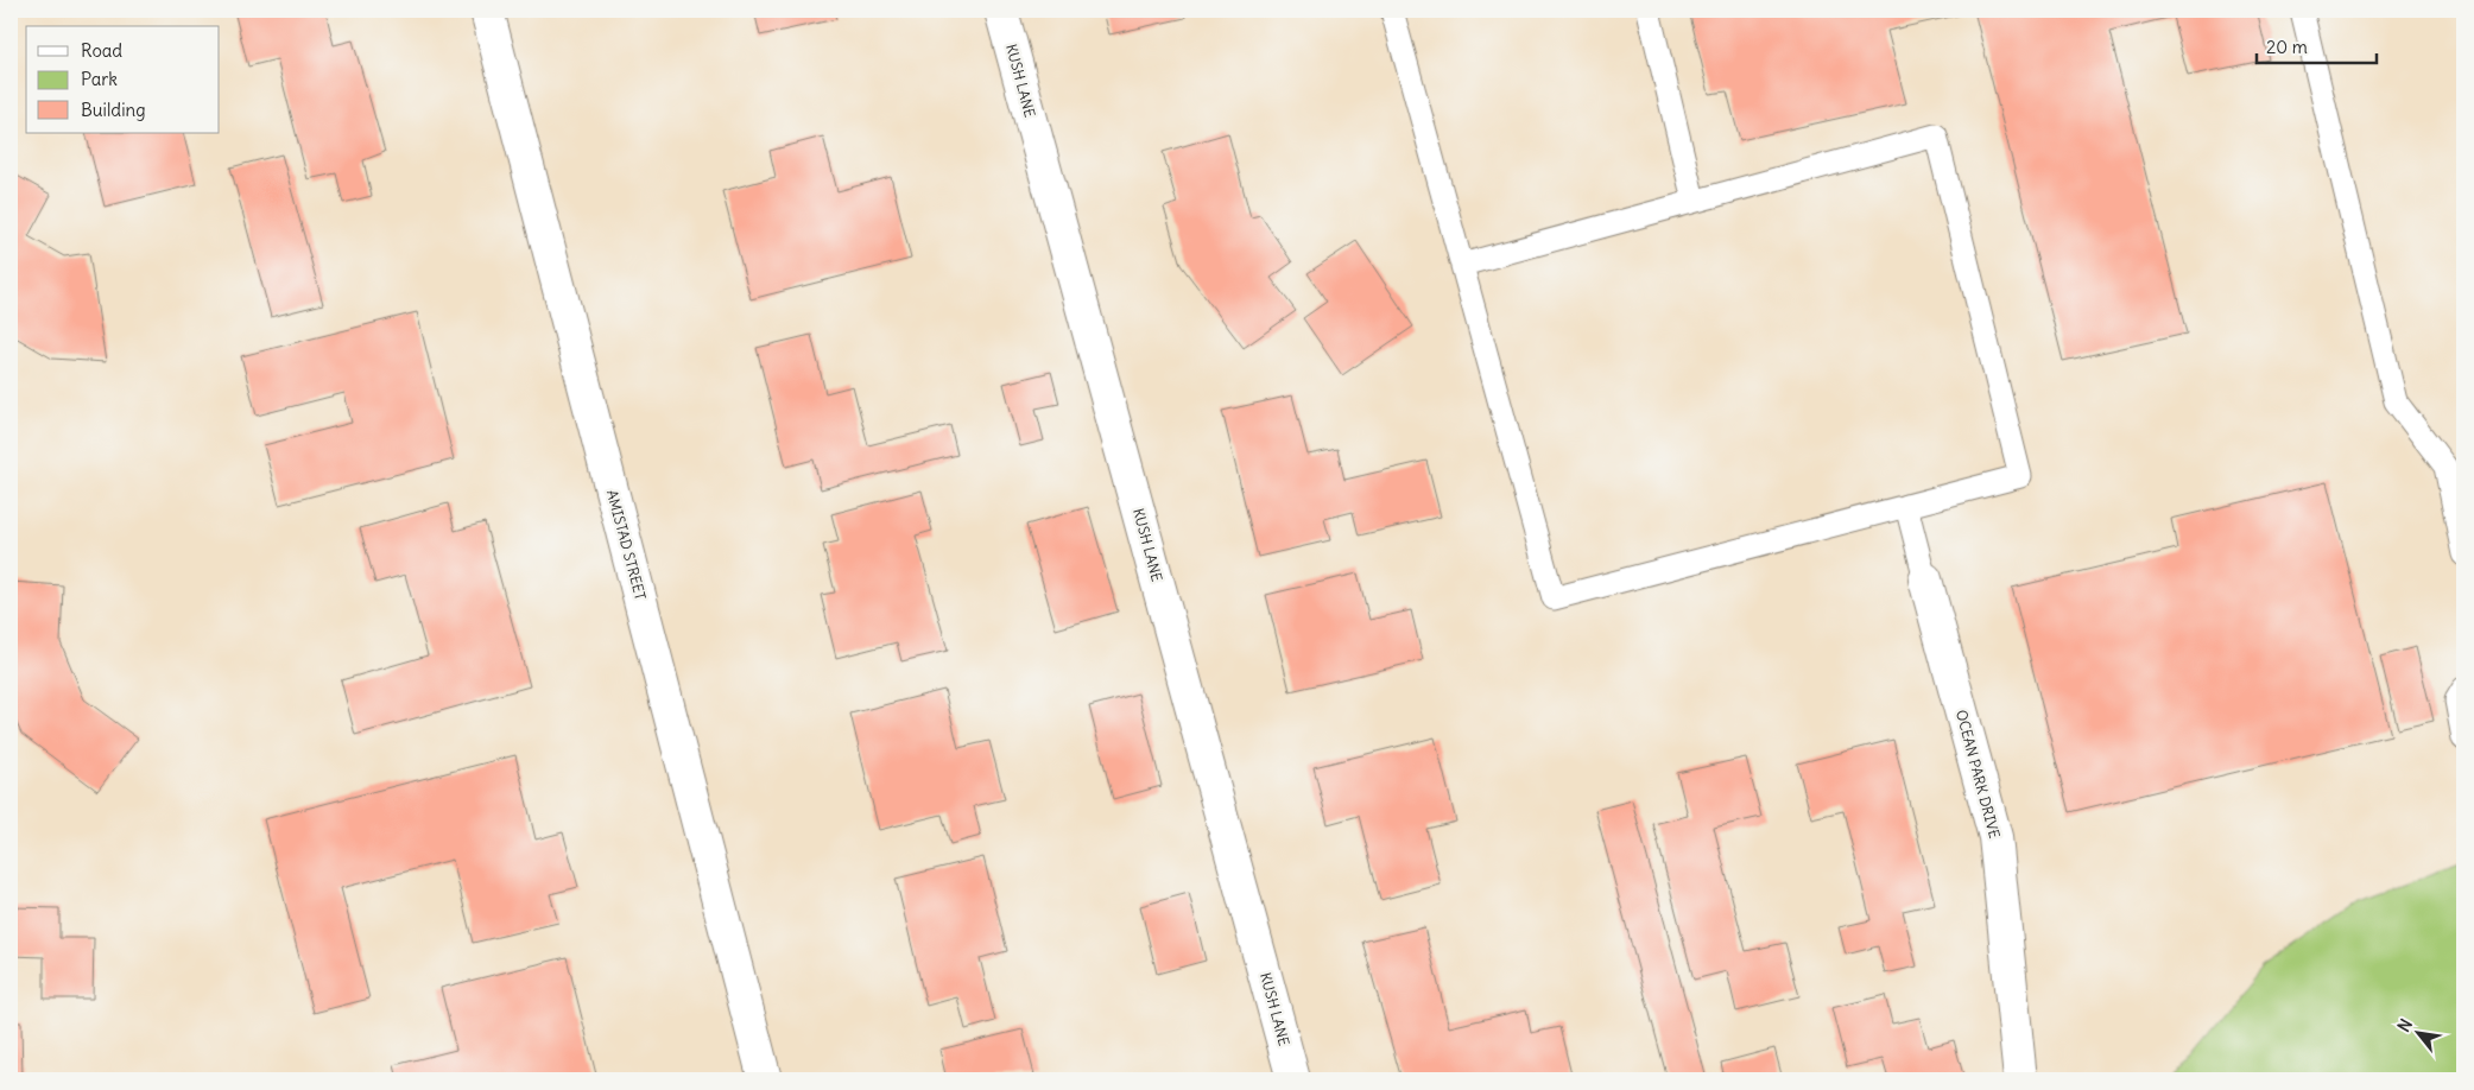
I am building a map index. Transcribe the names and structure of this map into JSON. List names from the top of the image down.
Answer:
{
  "streets": {
    "street": ["KUSH LANE", "AMISTAD STREET", "OCEAN PARK DRIVE"]
  },
  "legend": ["Road", "Park", "Building"],
  "scale_bar": "20 m",
  "north": "top left"
}
